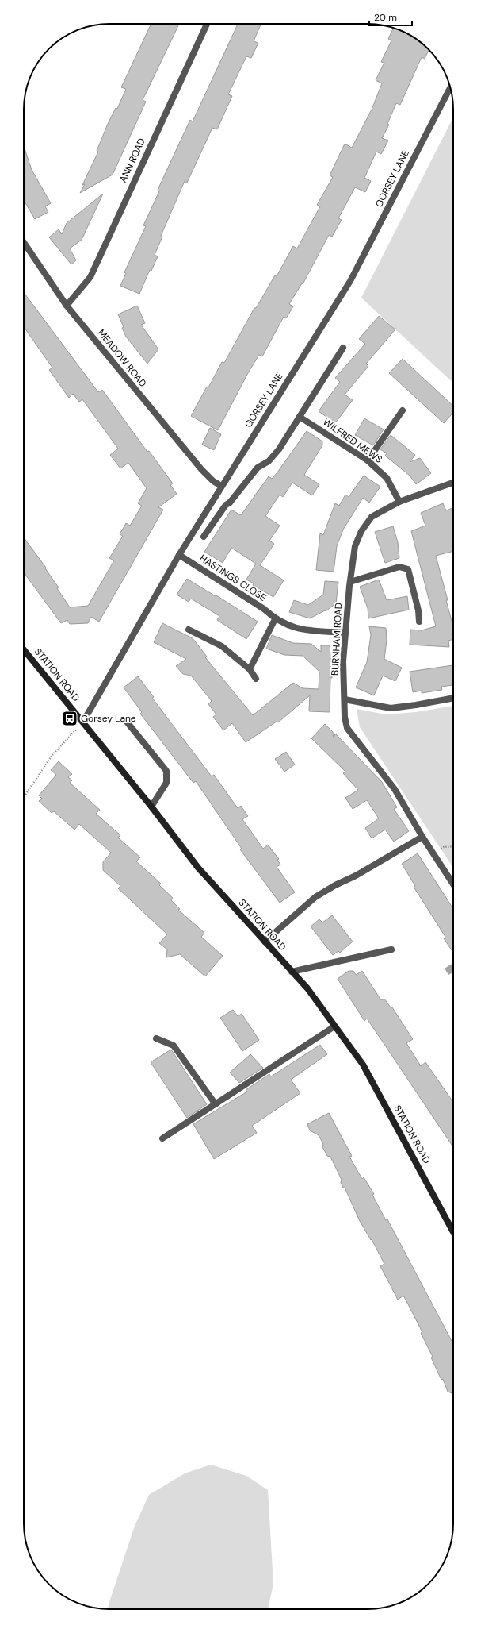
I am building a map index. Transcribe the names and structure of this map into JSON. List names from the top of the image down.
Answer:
{
  "streets": {
    "street": [
      "ANN ROAD",
      "GORSEY LANE",
      "MEADOW ROAD",
      "WILFRED MEWS",
      "HASTINGS CLOSE",
      "BURNHAM ROAD",
      "STATION ROAD"
    ]
  },
  "crossings": [
    ["ANN ROAD", "MEADOW ROAD"],
    ["GORSEY LANE", "MEADOW ROAD"],
    ["GORSEY LANE", "HASTINGS CLOSE"],
    ["GORSEY LANE", "STATION ROAD"],
    ["WILFRED MEWS", "BURNHAM ROAD"],
    ["HASTINGS CLOSE", "BURNHAM ROAD"]
  ],
  "places": {
    "bus stop": ["Gorsey Lane"]
  },
  "scale_bar": "20 m"
}
